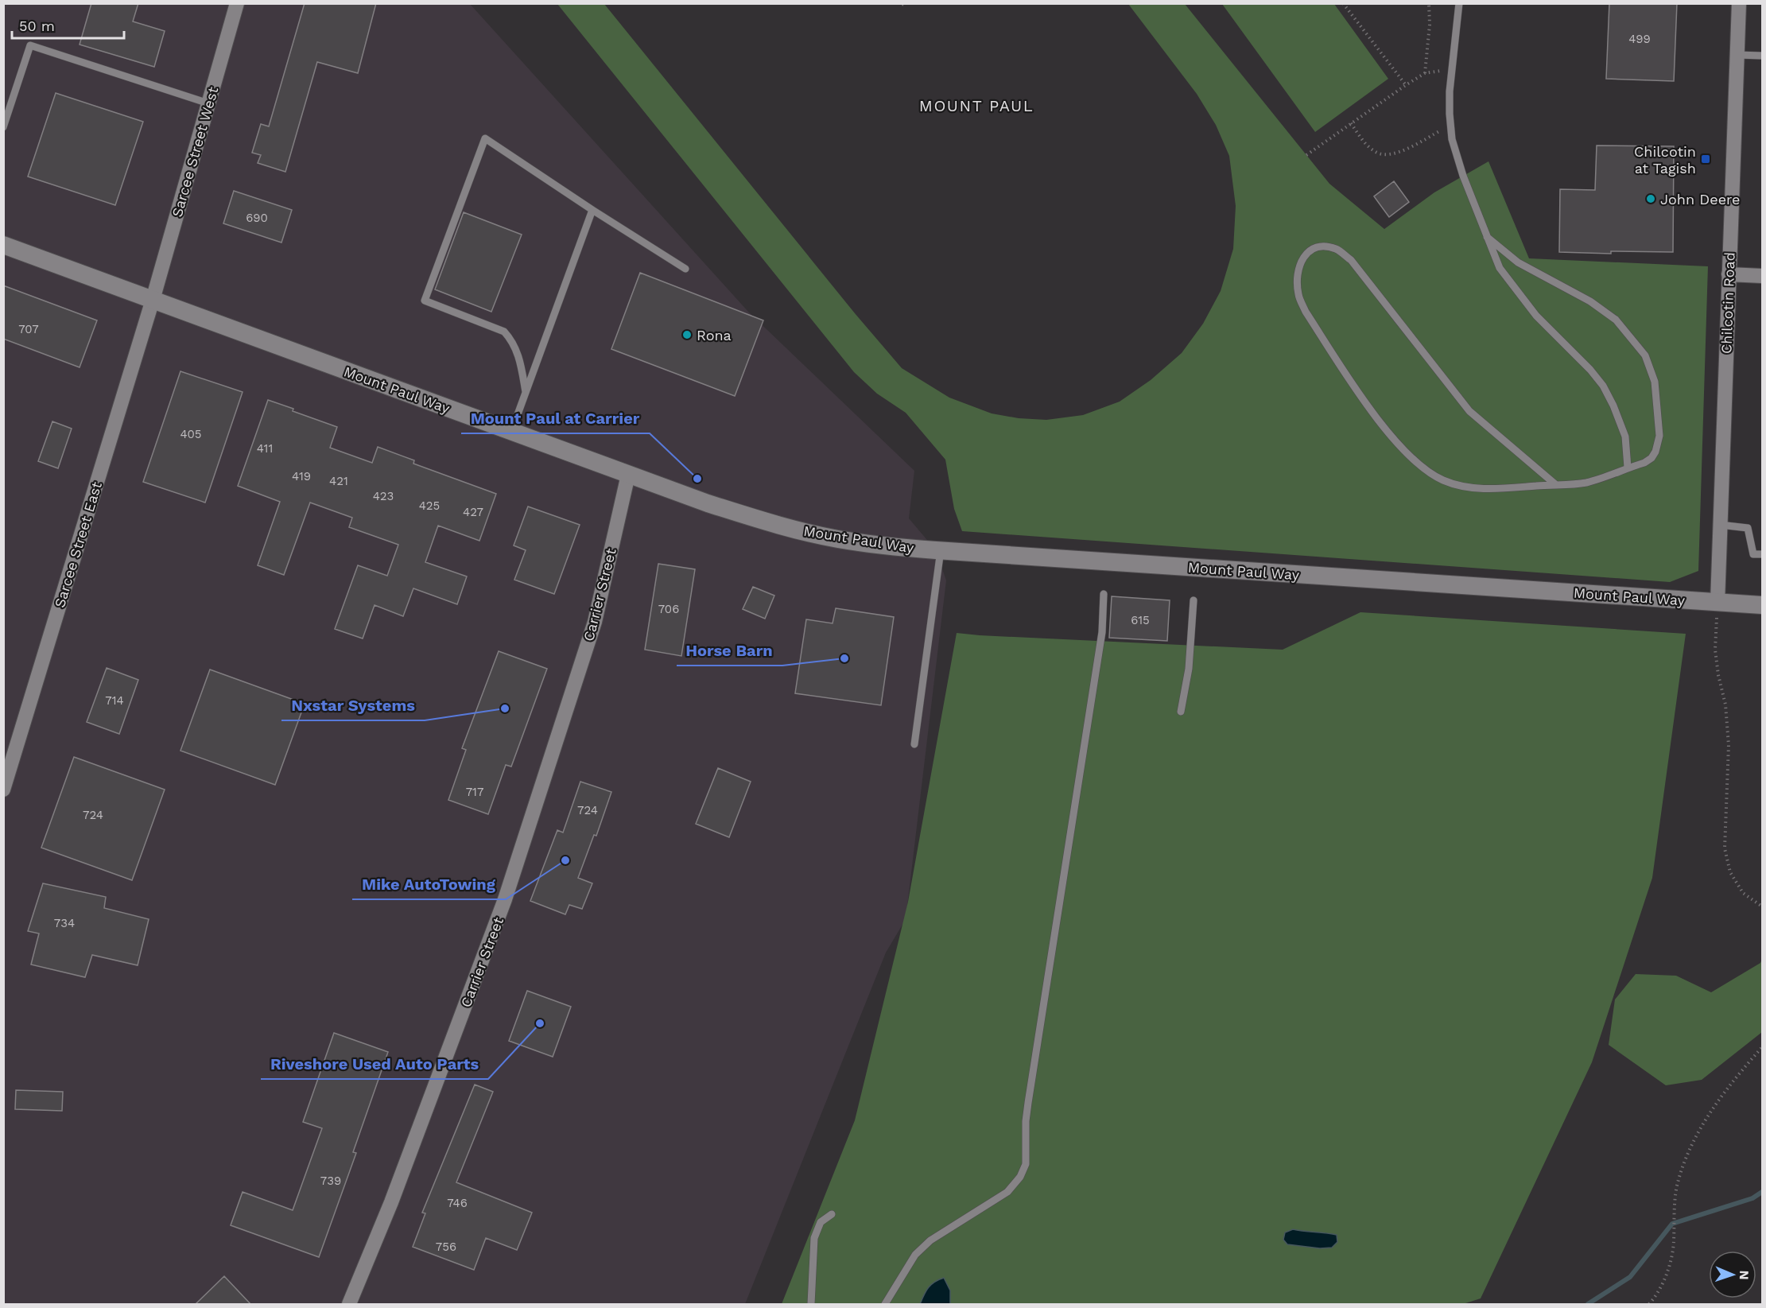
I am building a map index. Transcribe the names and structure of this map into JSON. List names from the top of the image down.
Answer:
{
  "streets": {
    "street": [
      "Sarcee Street West",
      "Chilcotin Road",
      "Mount Paul Way",
      "Sarcee Street East",
      "Carrier Street"
    ]
  },
  "crossings": [
    ["Sarcee Street West", "Mount Paul Way"],
    ["Sarcee Street West", "Sarcee Street East"],
    ["Chilcotin Road", "Mount Paul Way"],
    ["Mount Paul Way", "Sarcee Street East"],
    ["Mount Paul Way", "Carrier Street"]
  ],
  "districts": ["MOUNT PAUL"],
  "places": {
    "transit": ["Chilcotin at Tagish"],
    "other": [
      "John Deere",
      "Rona",
      "Mount Paul at Carrier",
      "Horse Barn",
      "Nxstar Systems",
      "Mike AutoTowing",
      "Riveshore Used Auto Parts"
    ]
  },
  "house_numbers": [
    "499",
    "690",
    "707",
    "405",
    "411",
    "419",
    "421",
    "423",
    "425",
    "427",
    "706",
    "615",
    "714",
    "717",
    "724",
    "724",
    "734",
    "739",
    "746",
    "756"
  ],
  "scale_bar": "50 m",
  "north": "right"
}
